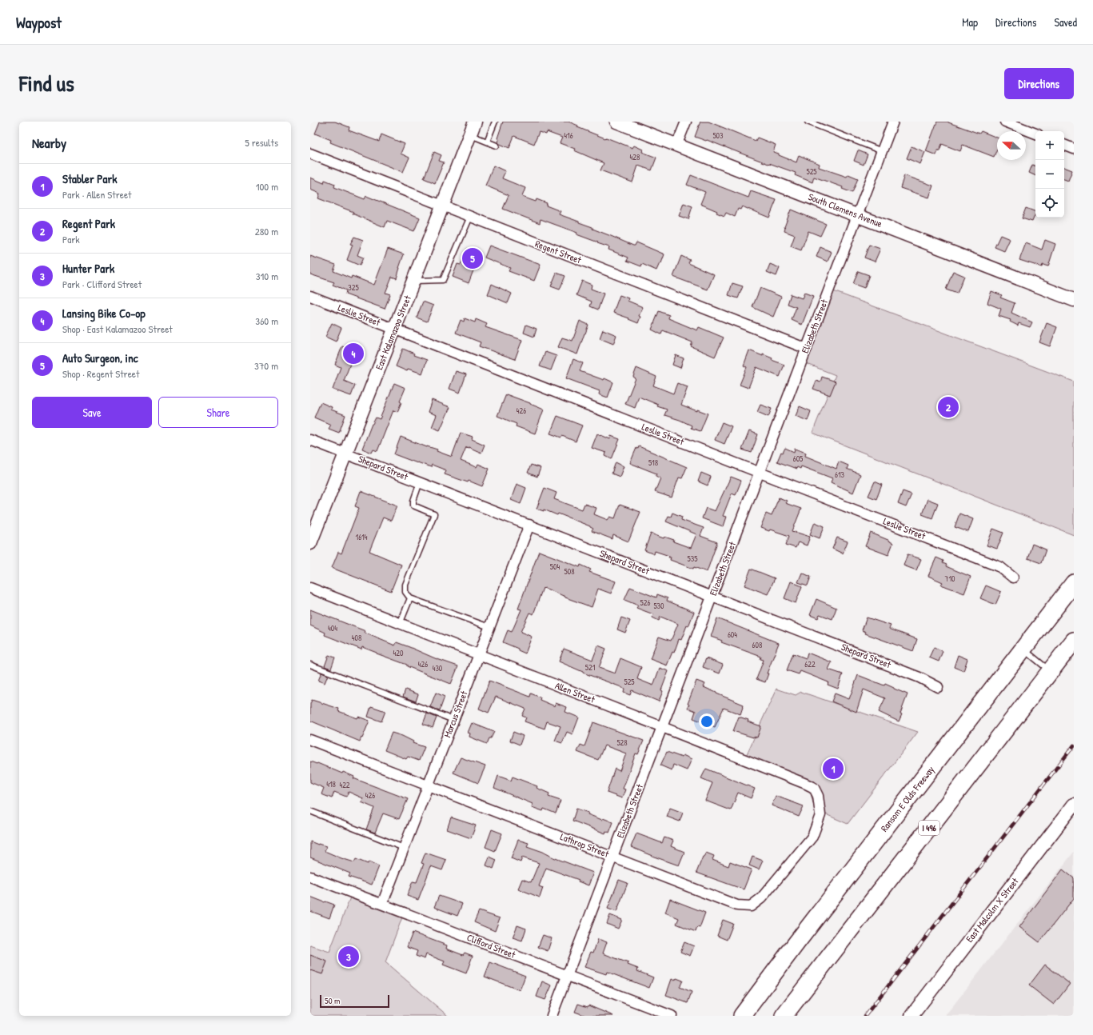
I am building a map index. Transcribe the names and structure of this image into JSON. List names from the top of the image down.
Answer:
{
  "streets": {
    "highway": ["Ransom E Olds Freeway", "I 496"],
    "street": [
      "South Clemens Avenue",
      "Regent Street",
      "Leslie Street",
      "Elizabeth Street",
      "East Kalamazoo Street",
      "Shepard Street",
      "Allen Street",
      "Marcus Street",
      "Lathrop Street",
      "East Malcolm X Street",
      "Clifford Street"
    ]
  },
  "crossings": [
    ["South Clemens Avenue", "Elizabeth Street"],
    ["Regent Street", "Elizabeth Street"],
    ["Regent Street", "East Kalamazoo Street"],
    ["Leslie Street", "Elizabeth Street"],
    ["Leslie Street", "East Kalamazoo Street"],
    ["Elizabeth Street", "Shepard Street"],
    ["Elizabeth Street", "Allen Street"],
    ["Elizabeth Street", "Lathrop Street"],
    ["Elizabeth Street", "Clifford Street"],
    ["East Kalamazoo Street", "Shepard Street"],
    ["Shepard Street", "Marcus Street"],
    ["Allen Street", "Marcus Street"],
    ["Allen Street", "Lathrop Street"],
    ["Marcus Street", "Lathrop Street"],
    ["Marcus Street", "Clifford Street"]
  ],
  "house_numbers": [
    "416",
    "503",
    "428",
    "525",
    "325",
    "426",
    "605",
    "518",
    "613",
    "1614",
    "535",
    "504",
    "508",
    "710",
    "526",
    "530",
    "404",
    "604",
    "408",
    "608",
    "420",
    "426",
    "622",
    "521",
    "430",
    "525",
    "528",
    "418",
    "422",
    "426"
  ],
  "scale_bar": "50 m",
  "north": "left",
  "page": {
    "header": "Waypost",
    "nav": ["Map", "Directions", "Saved"],
    "title": "Find us",
    "buttons": [
      "Directions",
      ["Save", "Share"]
    ],
    "heading": ["Nearby", "5 results"],
    "map_buttons": ["+", "−"],
    "list": [
      {
        "mark": "1",
        "name": "Stabler Park",
        "note": "Park · Allen Street",
        "value": "100 m"
      },
      {
        "mark": "2",
        "name": "Regent Park",
        "note": "Park",
        "value": "280 m"
      },
      {
        "mark": "3",
        "name": "Hunter Park",
        "note": "Park · Clifford Street",
        "value": "310 m"
      },
      {
        "mark": "4",
        "name": "Lansing Bike Co-op",
        "note": "Shop · East Kalamazoo Street",
        "value": "360 m"
      },
      {
        "mark": "5",
        "name": "Auto Surgeon, inc",
        "note": "Shop · Regent Street",
        "value": "370 m"
      }
    ],
    "pins": [
      "5",
      "4",
      "2",
      "1",
      "3"
    ],
    "scale": "50 m"
  }
}
